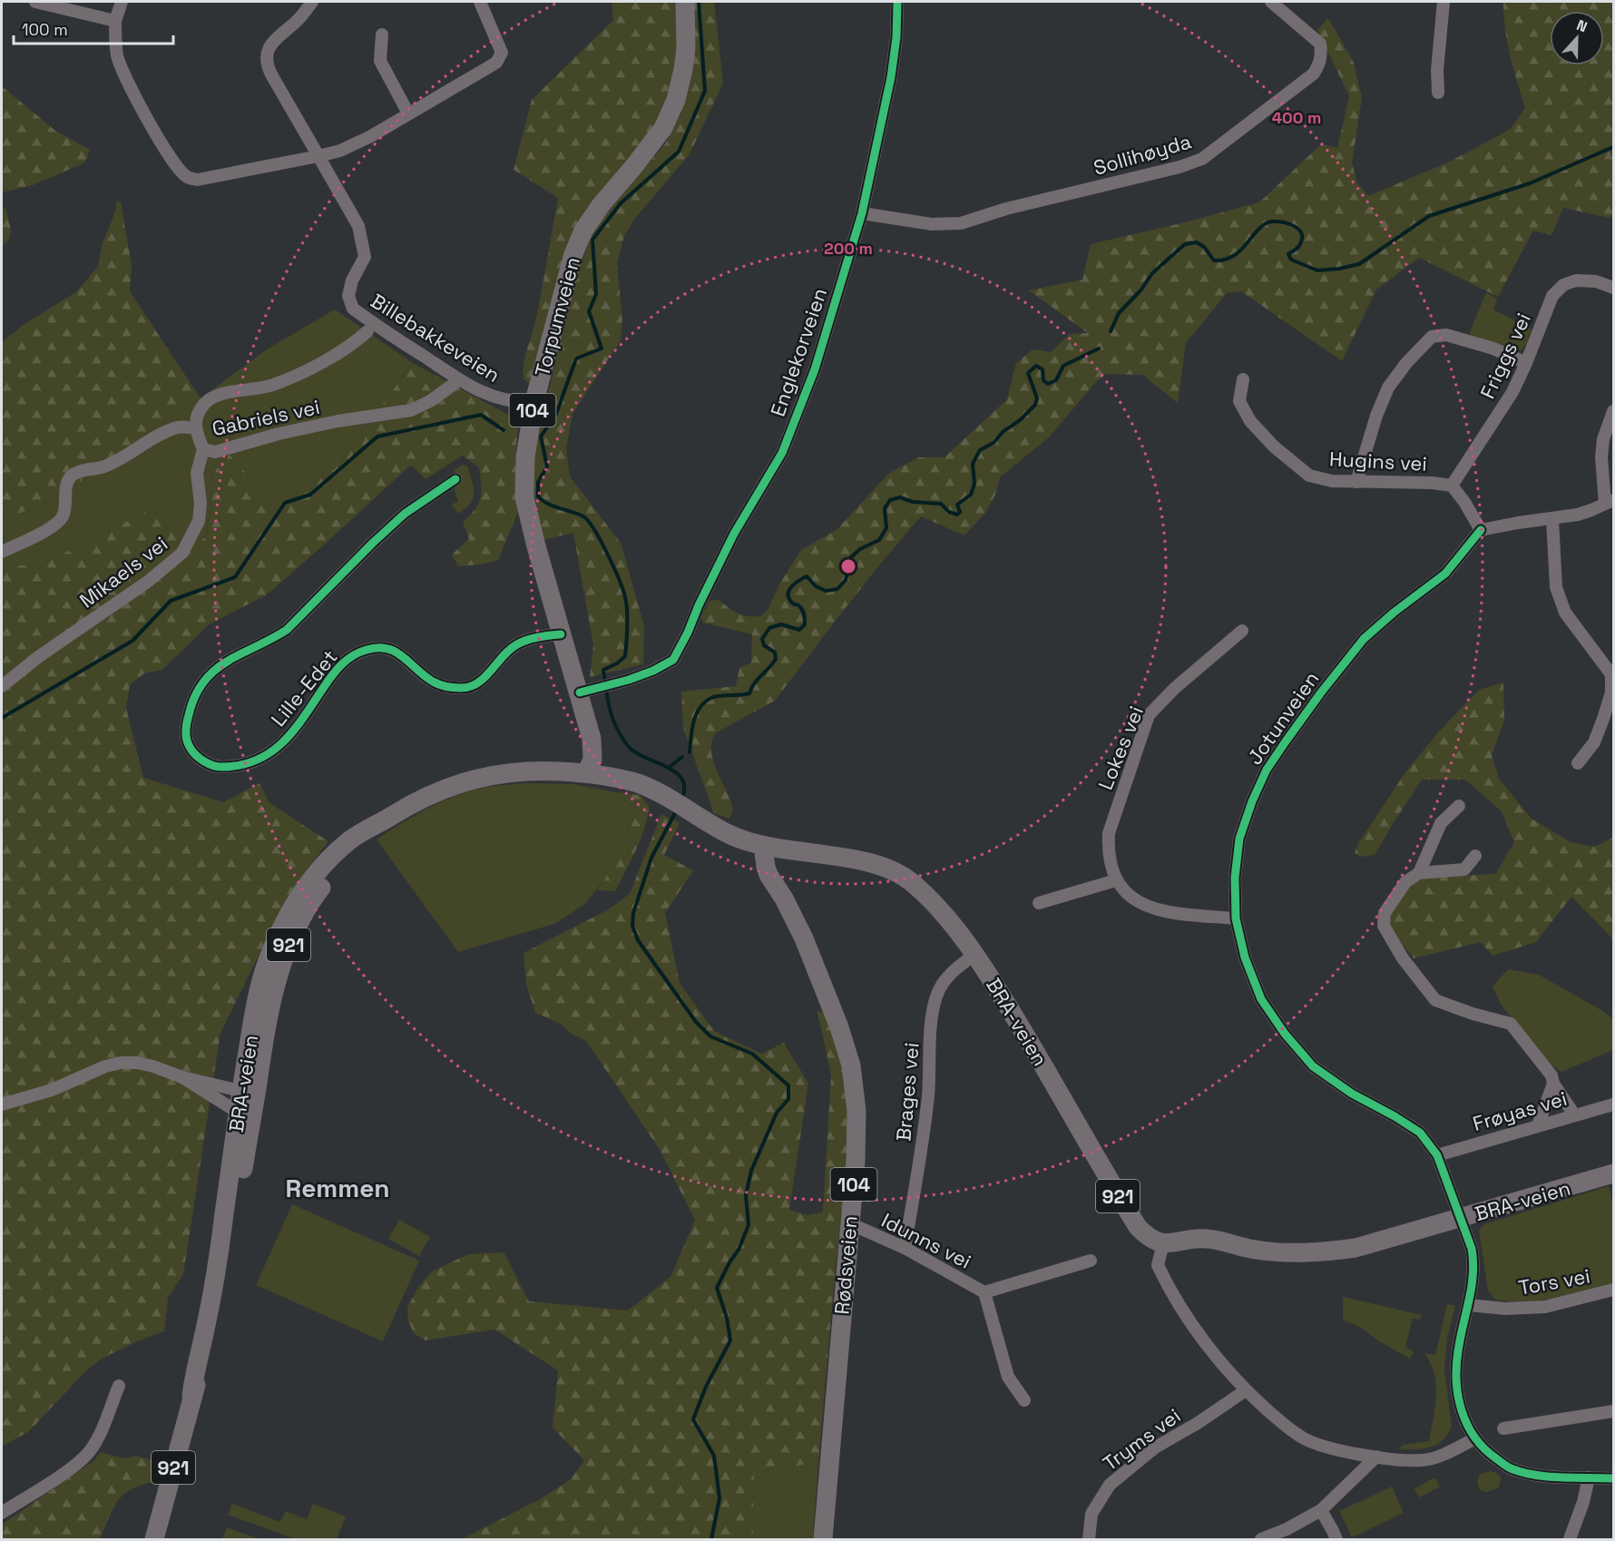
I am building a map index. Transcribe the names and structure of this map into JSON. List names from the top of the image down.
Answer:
{
  "streets": {
    "main road": [
      "Torpumveien",
      "104",
      "921",
      "BRA-veien",
      "Rødsveien"
    ],
    "street": [
      "Sollihøyda",
      "Billebakkeveien",
      "Englekorveien",
      "Friggs vei",
      "Gabriels vei",
      "Hugins vei",
      "Mikaels vei",
      "Lille-Edet",
      "Jotunveien",
      "Lokes vei",
      "Brages vei",
      "Frøyas vei",
      "Idunns vei",
      "Tors vei",
      "Tryms vei"
    ]
  },
  "crossings": [
    ["Sollihøyda", "Englekorveien"],
    ["Torpumveien", "Billebakkeveien"],
    ["Torpumveien", "Englekorveien"],
    ["Torpumveien", "Lille-Edet"],
    ["Torpumveien", "BRA-veien"],
    ["Billebakkeveien", "Gabriels vei"],
    ["Friggs vei", "Hugins vei"],
    ["Gabriels vei", "Mikaels vei"],
    ["Hugins vei", "Jotunveien"],
    ["Jotunveien", "Lokes vei"],
    ["Jotunveien", "BRA-veien"],
    ["Jotunveien", "Frøyas vei"],
    ["Jotunveien", "Tors vei"],
    ["BRA-veien", "Brages vei"],
    ["BRA-veien", "Rødsveien"],
    ["Brages vei", "Idunns vei"],
    ["Idunns vei", "Rødsveien"]
  ],
  "districts": ["Remmen"],
  "scale_bar": "100 m",
  "north": "top",
  "rings": ["400 m", "200 m"]
}
